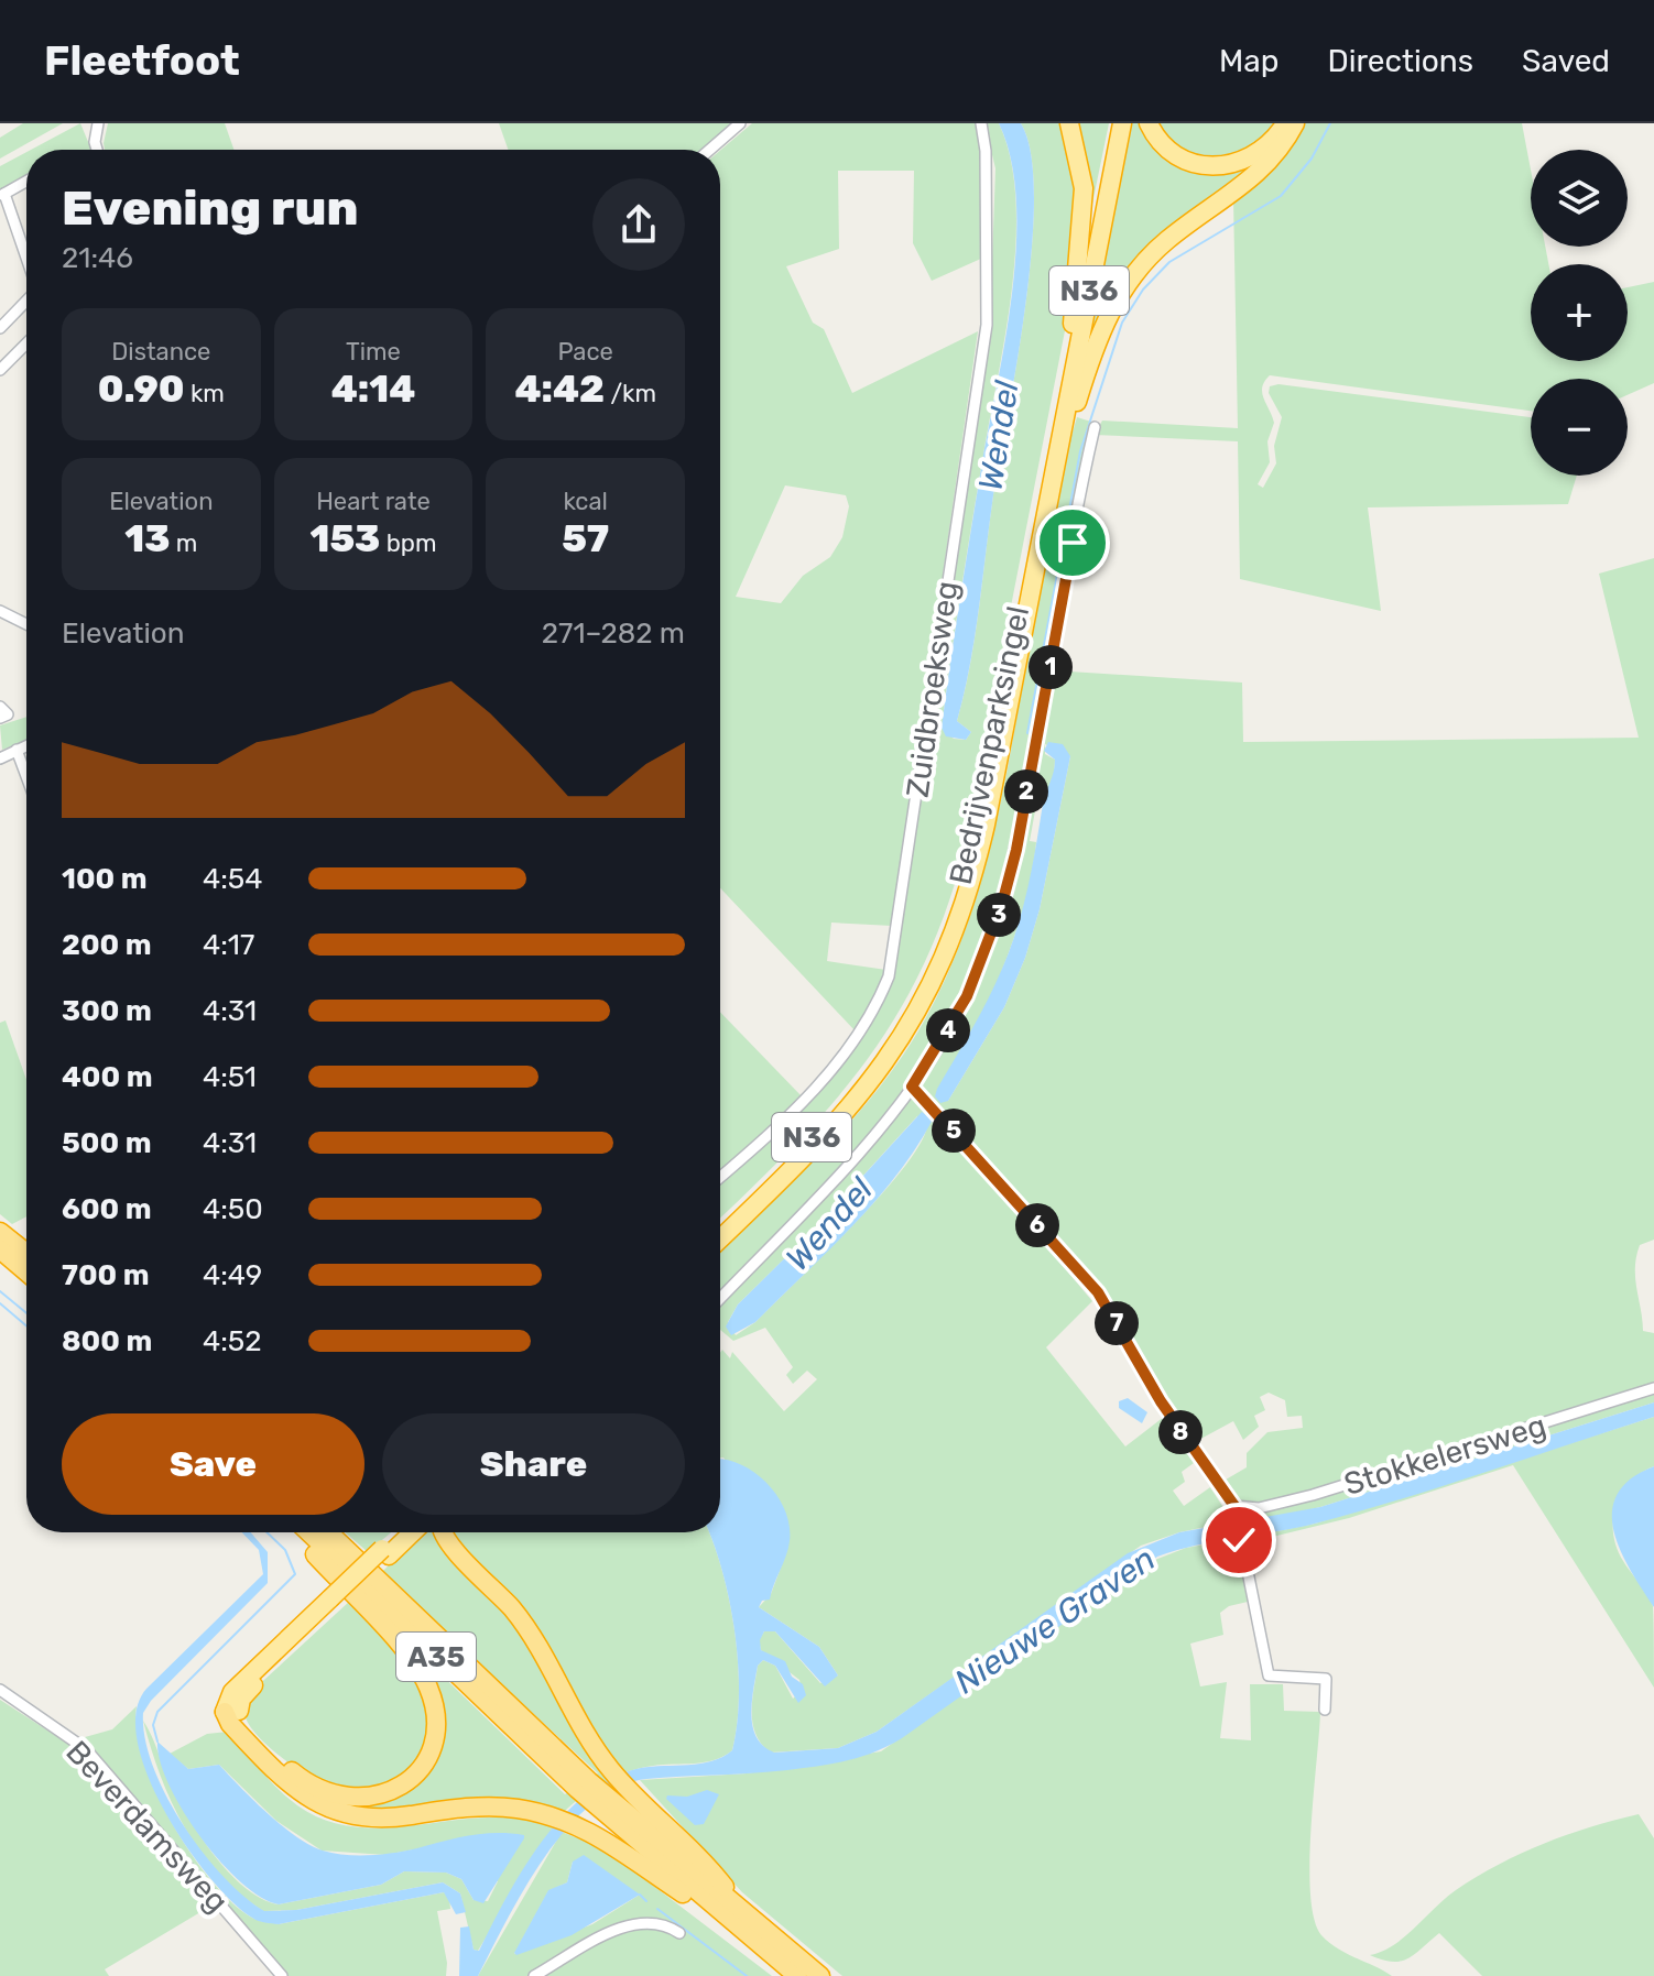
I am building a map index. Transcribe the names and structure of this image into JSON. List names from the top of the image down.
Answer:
{
  "streets": {
    "highway": ["N36", "Bedrijvenparksingel", "A35"],
    "street": ["Zuidbroeksweg", "Stokkelersweg", "Beverdamsweg"]
  },
  "crossings": [
    ["N36", "Bedrijvenparksingel"]
  ],
  "water": ["Wendel", "Nieuwe Graven"],
  "page": {
    "header": "Fleetfoot",
    "nav": ["Map", "Directions", "Saved"],
    "map_buttons": ["+", "−"],
    "heading": ["Evening run", "21:46"],
    "stats": [
      ["Distance", "0.90 km"],
      ["Time", "4:14"],
      ["Pace", "4:42 /km"],
      ["Elevation", "13 m"],
      ["Heart rate", "153 bpm"],
      ["kcal", "57"]
    ],
    "chart": ["Elevation", "271–282 m"],
    "pins": [
      "1",
      "2",
      "3",
      "4",
      "5",
      "6",
      "7",
      "8"
    ],
    "list": [
      {
        "name": "100 m",
        "note": "4:54"
      },
      {
        "name": "200 m",
        "note": "4:17"
      },
      {
        "name": "300 m",
        "note": "4:31"
      },
      {
        "name": "400 m",
        "note": "4:51"
      },
      {
        "name": "500 m",
        "note": "4:31"
      },
      {
        "name": "600 m",
        "note": "4:50"
      },
      {
        "name": "700 m",
        "note": "4:49"
      },
      {
        "name": "800 m",
        "note": "4:52"
      }
    ],
    "buttons": ["Save", "Share"]
  }
}
